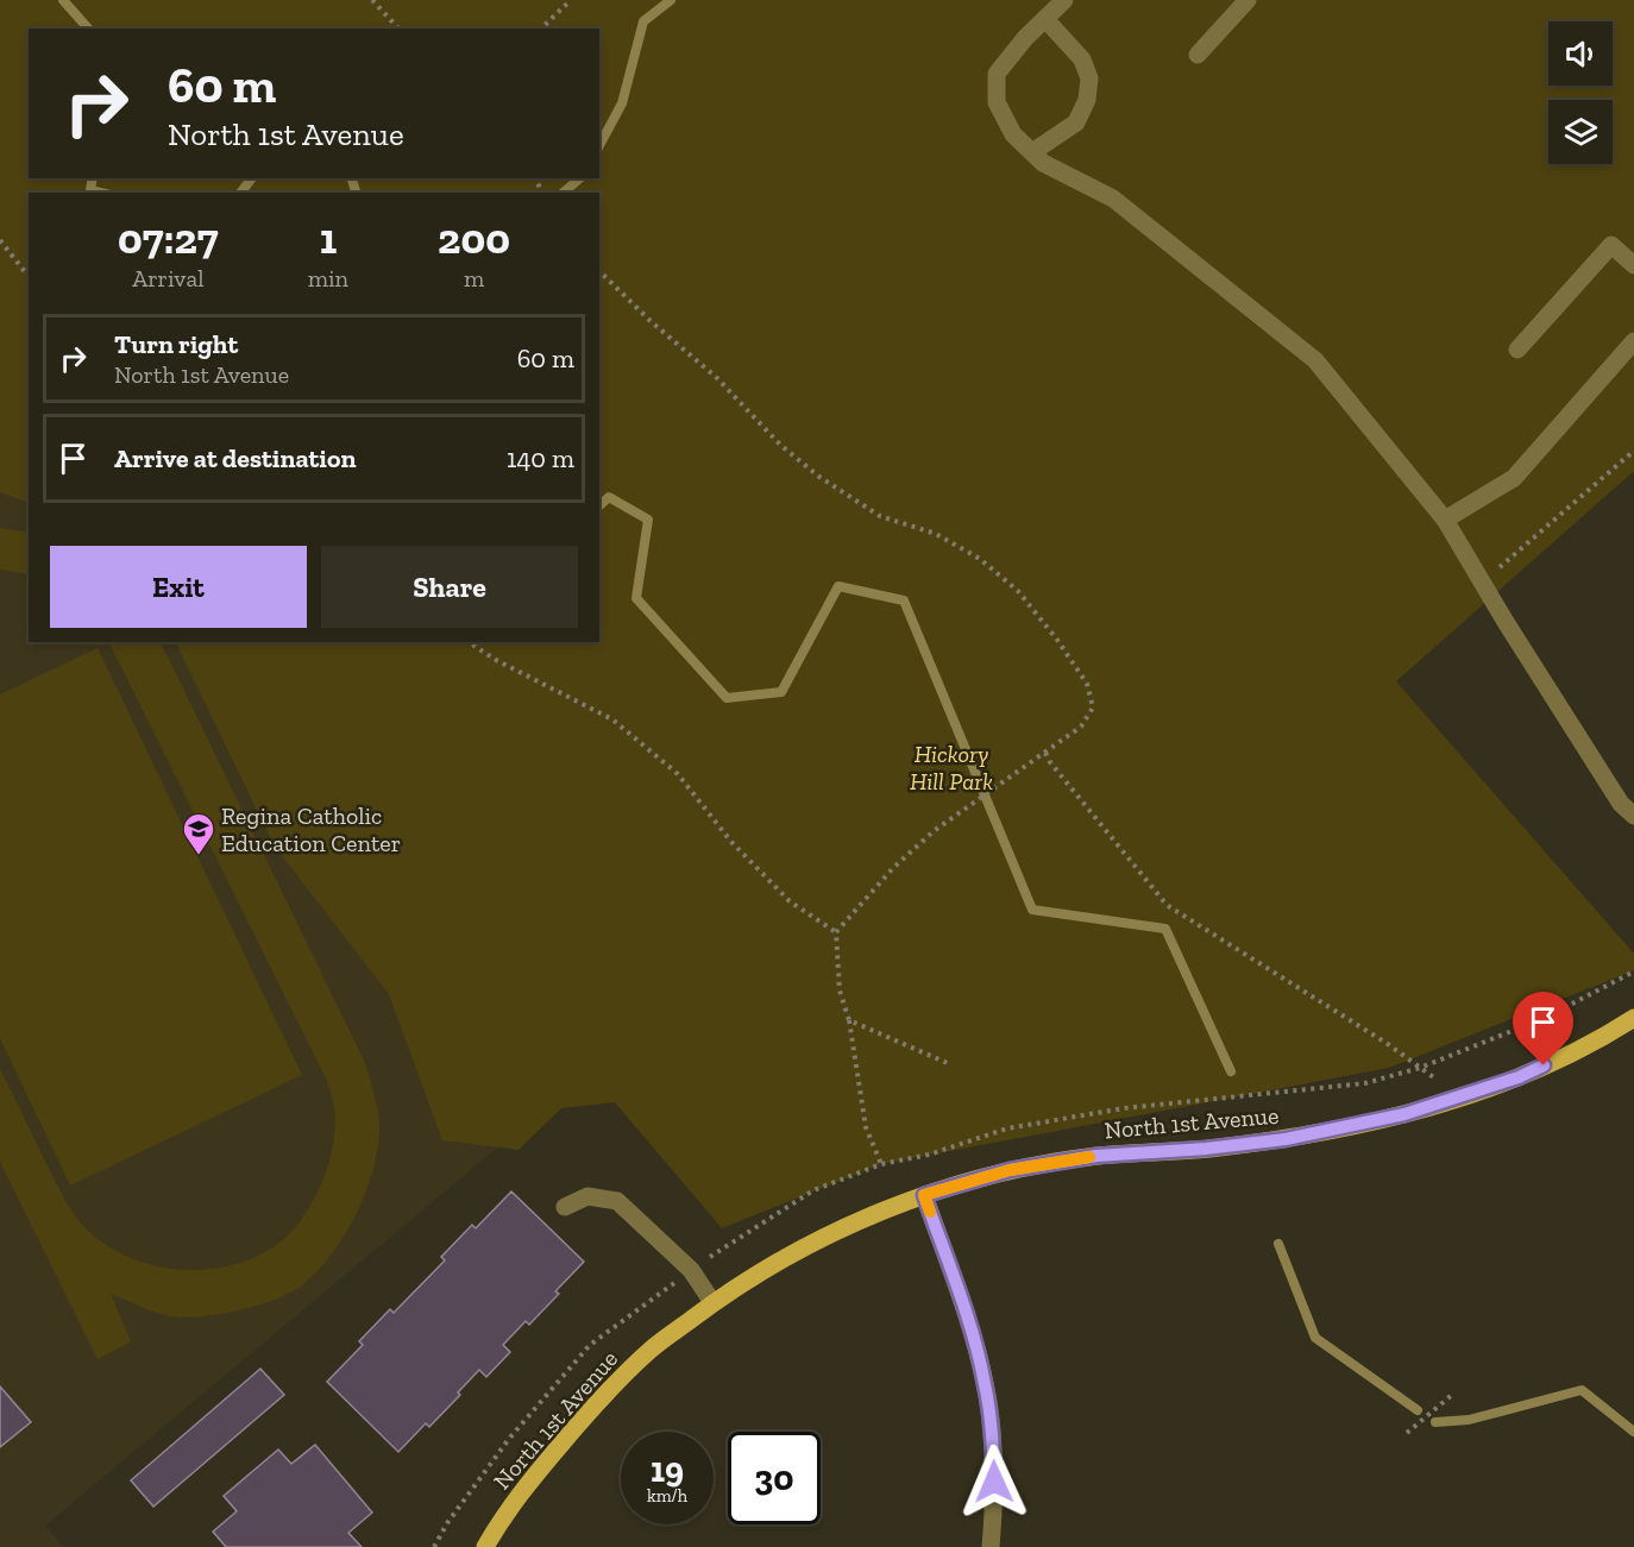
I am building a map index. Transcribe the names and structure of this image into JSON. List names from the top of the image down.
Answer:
{
  "streets": {
    "main road": ["North 1st Avenue"]
  },
  "parks": ["Hickory Hill Park"],
  "places": {
    "school or university": ["Regina Catholic Education Center"]
  },
  "page": {
    "turn": ["60 m", "North 1st Avenue"],
    "eta": [
      "07:27",
      "Arrival",
      "1",
      "min",
      "200",
      "m"
    ],
    "list": [
      {
        "name": "Turn right",
        "note": "North 1st Avenue",
        "value": "60 m"
      },
      {
        "name": "Arrive at destination",
        "value": "140 m"
      }
    ],
    "buttons": ["Exit", "Share"],
    "speed": "19 km/h",
    "limit": "30"
  }
}
